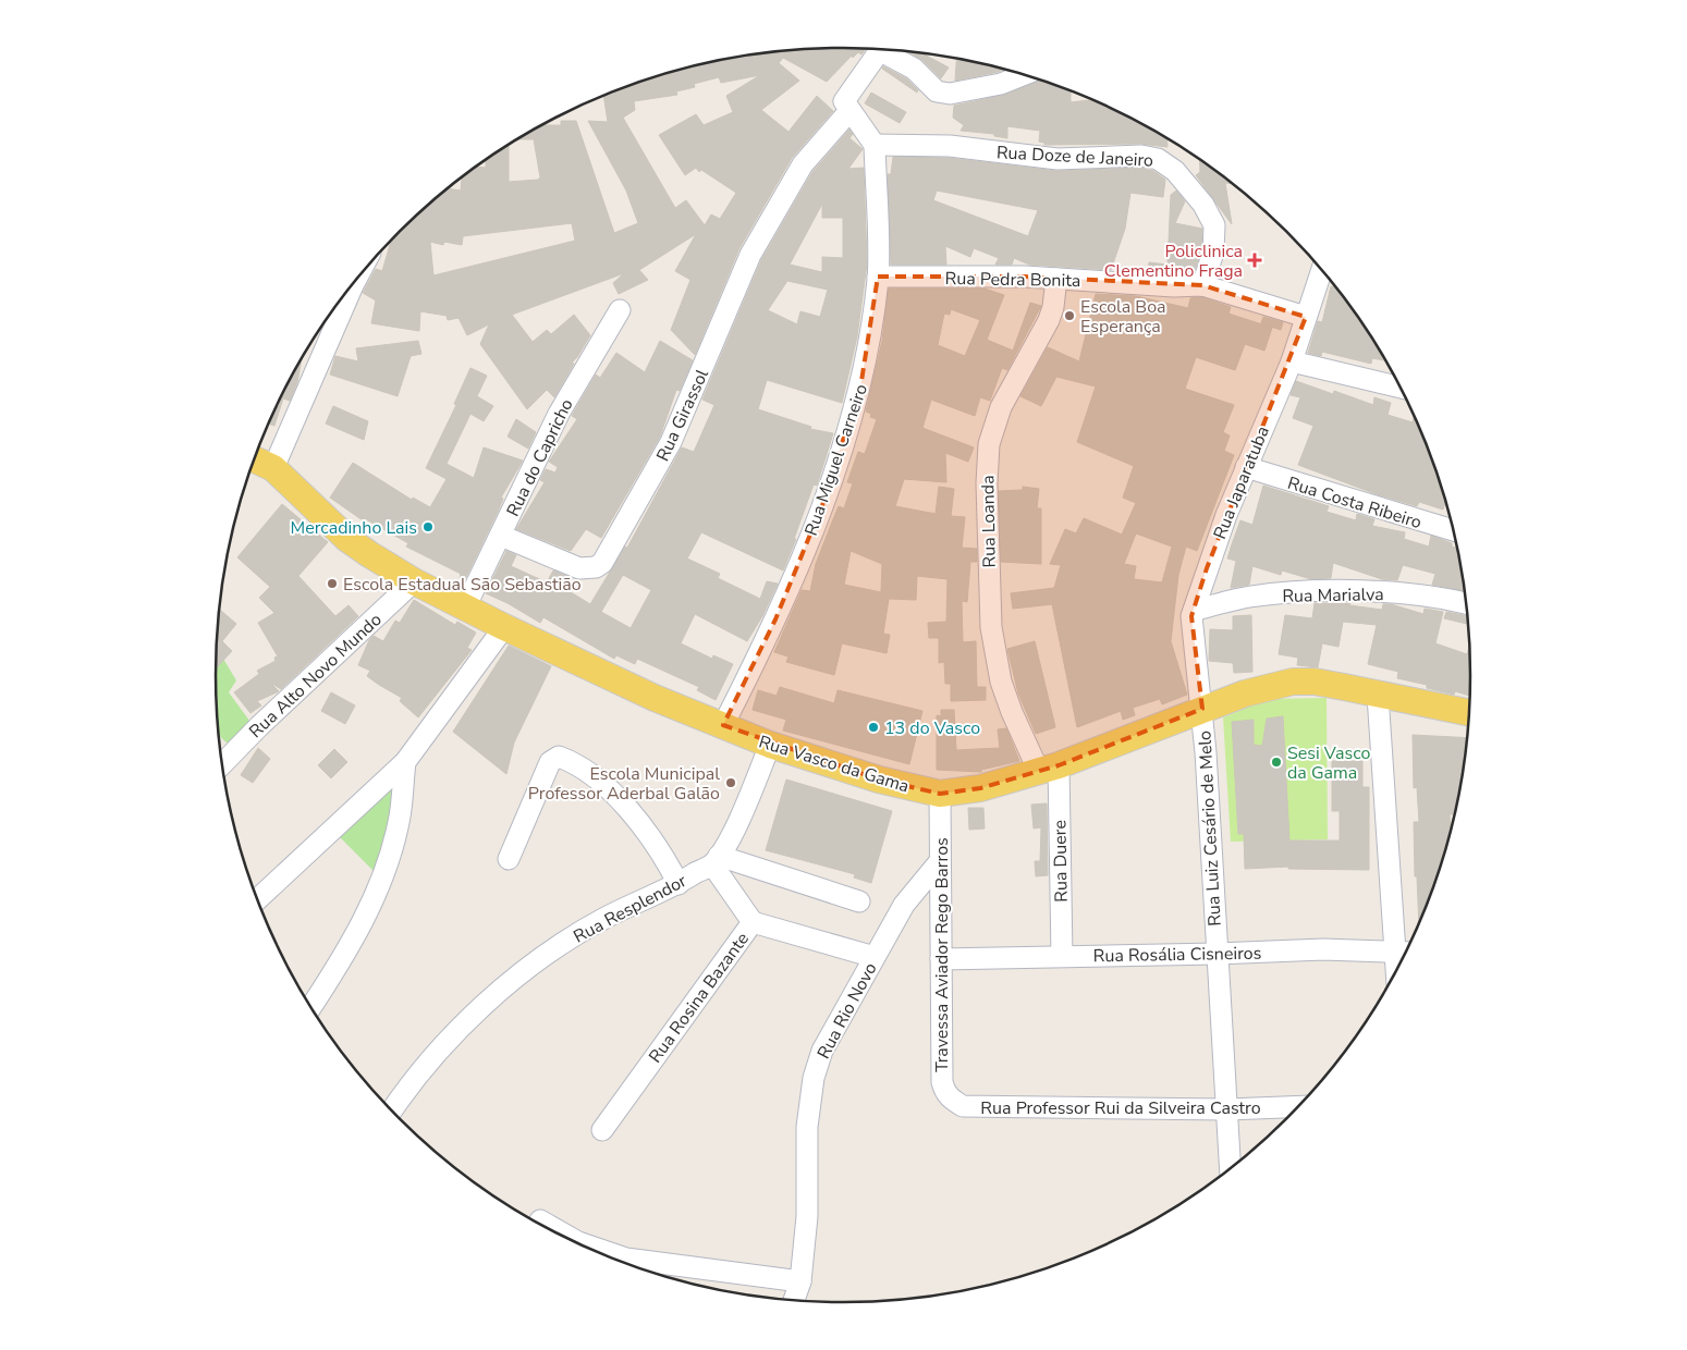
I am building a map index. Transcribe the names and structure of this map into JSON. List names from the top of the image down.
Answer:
{
  "streets": {
    "main road": ["Rua Vasco da Gama"],
    "street": [
      "Rua Doze de Janeiro",
      "Rua Pedra Bonita",
      "Rua Girassol",
      "Rua do Capricho",
      "Rua Miguel Carneiro",
      "Rua Japaratuba",
      "Rua Costa Ribeiro",
      "Rua Loanda",
      "Rua Marialva",
      "Rua Alto Novo Mundo",
      "Rua Luiz Cesário de Melo",
      "Rua Duere",
      "Rua Resplendor",
      "Rua Rosália Cisneiros",
      "Travessa Aviador Rego Barros",
      "Rua Rosina Bazante",
      "Rua Rio Novo",
      "Rua Professor Rui da Silveira Castro"
    ]
  },
  "crossings": [
    ["Rua Doze de Janeiro", "Rua Pedra Bonita"],
    ["Rua Doze de Janeiro", "Rua Miguel Carneiro"],
    ["Rua Pedra Bonita", "Rua Miguel Carneiro"],
    ["Rua Pedra Bonita", "Rua Japaratuba"],
    ["Rua Pedra Bonita", "Rua Loanda"],
    ["Rua Girassol", "Rua do Capricho"],
    ["Rua do Capricho", "Rua Vasco da Gama"],
    ["Rua Miguel Carneiro", "Rua Vasco da Gama"],
    ["Rua Japaratuba", "Rua Costa Ribeiro"],
    ["Rua Japaratuba", "Rua Marialva"],
    ["Rua Japaratuba", "Rua Vasco da Gama"],
    ["Rua Japaratuba", "Rua Luiz Cesário de Melo"],
    ["Rua Loanda", "Rua Vasco da Gama"],
    ["Rua Loanda", "Rua Duere"],
    ["Rua Alto Novo Mundo", "Rua Vasco da Gama"],
    ["Rua Vasco da Gama", "Rua Luiz Cesário de Melo"],
    ["Rua Vasco da Gama", "Rua Duere"],
    ["Rua Vasco da Gama", "Travessa Aviador Rego Barros"],
    ["Rua Luiz Cesário de Melo", "Rua Rosália Cisneiros"],
    ["Rua Luiz Cesário de Melo", "Rua Professor Rui da Silveira Castro"],
    ["Rua Duere", "Rua Rosália Cisneiros"],
    ["Rua Resplendor", "Rua Rosina Bazante"],
    ["Rua Rosália Cisneiros", "Travessa Aviador Rego Barros"],
    ["Travessa Aviador Rego Barros", "Rua Rio Novo"],
    ["Travessa Aviador Rego Barros", "Rua Professor Rui da Silveira Castro"]
  ],
  "places": {
    "health": ["Policlinica Clementino Fraga"],
    "other": [
      "Escola Boa Esperança",
      "Mercadinho Lais",
      "Escola Estadual São Sebastião",
      "13 do Vasco",
      "Sesi Vasco da Gama",
      "Escola Municipal Professor Aderbal Galão"
    ]
  }
}
